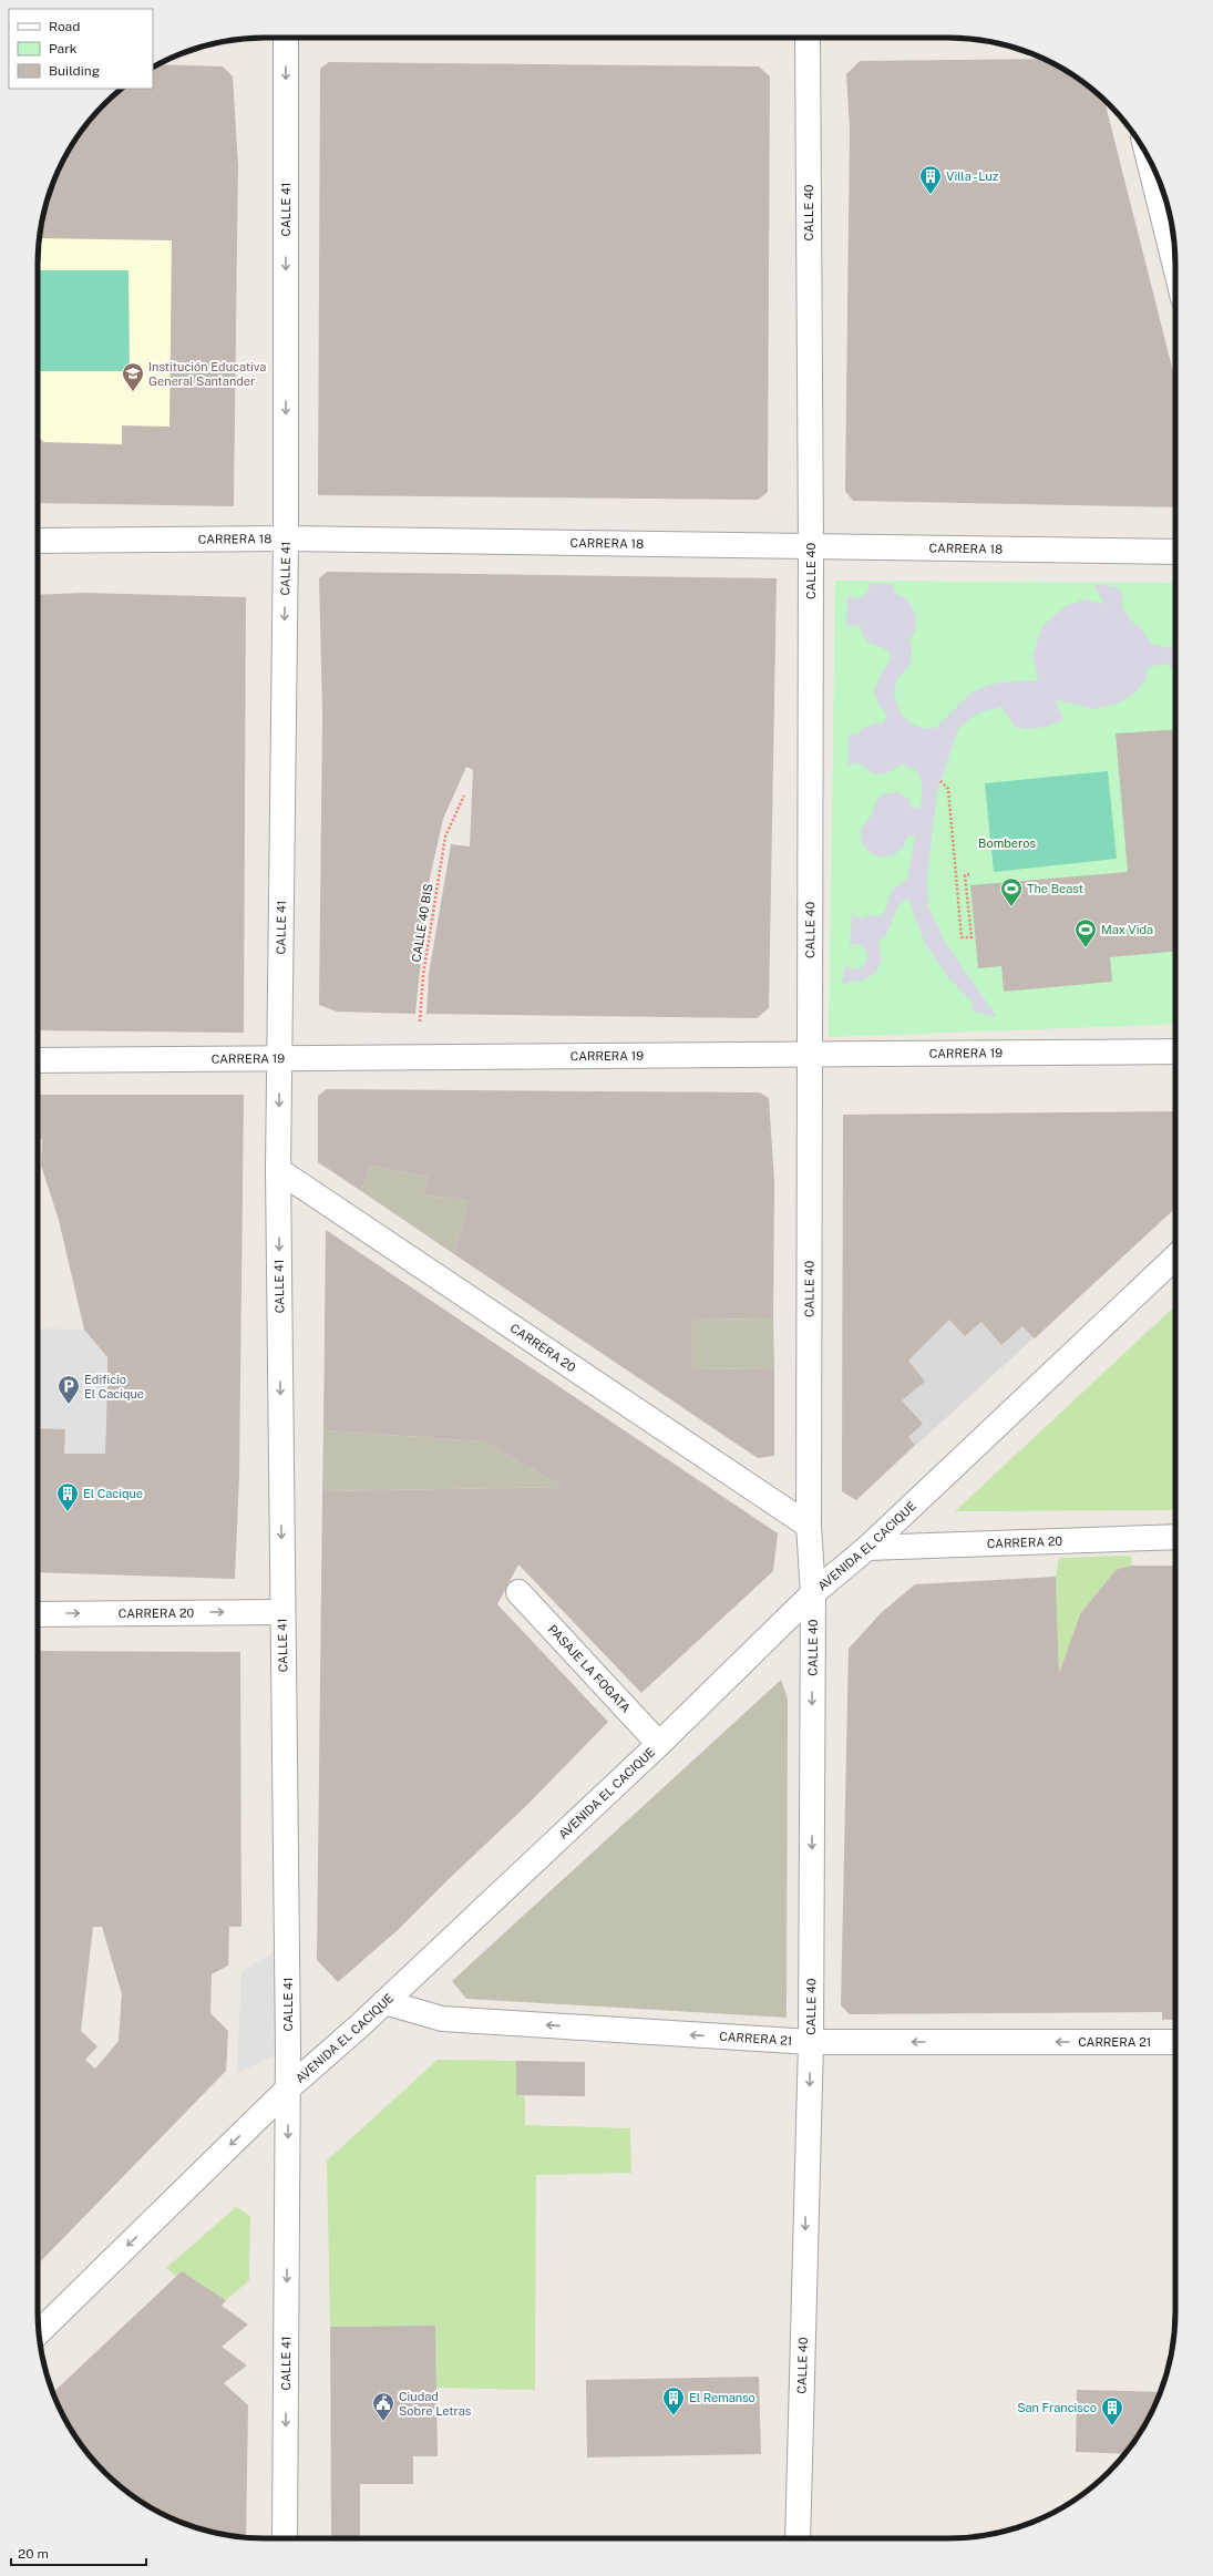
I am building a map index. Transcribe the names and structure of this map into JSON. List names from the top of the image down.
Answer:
{
  "streets": {
    "street": [
      "CALLE 41",
      "CALLE 40",
      "CARRERA 18",
      "CARRERA 19",
      "CARRERA 20",
      "AVENIDA EL CACIQUE",
      "PASAJE LA FOGATA",
      "CARRERA 21"
    ],
    "path": ["CALLE 40 BIS"]
  },
  "crossings": [
    ["CALLE 41", "CARRERA 18"],
    ["CALLE 41", "CARRERA 19"],
    ["CALLE 41", "CARRERA 20"],
    ["CALLE 41", "AVENIDA EL CACIQUE"],
    ["CALLE 40", "CARRERA 18"],
    ["CALLE 40", "CARRERA 19"],
    ["CALLE 40", "CARRERA 20"],
    ["CALLE 40", "AVENIDA EL CACIQUE"],
    ["CALLE 40", "CARRERA 21"],
    ["CALLE 40 BIS", "CARRERA 19"],
    ["CARRERA 20", "AVENIDA EL CACIQUE"],
    ["AVENIDA EL CACIQUE", "PASAJE LA FOGATA"],
    ["AVENIDA EL CACIQUE", "CARRERA 21"]
  ],
  "one_way": ["CALLE 41", "CALLE 40", "CARRERA 21"],
  "parks": ["Bomberos"],
  "places": {
    "building": [
      "Villa - Luz",
      "El Cacique",
      "El Remanso",
      "San Francisco"
    ],
    "school or university": ["Institución Educativa General Santander"],
    "sports": ["The Beast", "Max Vida"],
    "parking": ["Edificio El Cacique"],
    "public building": ["Ciudad Sobre Letras"]
  },
  "legend": ["Road", "Park", "Building"],
  "scale_bar": "20 m"
}
